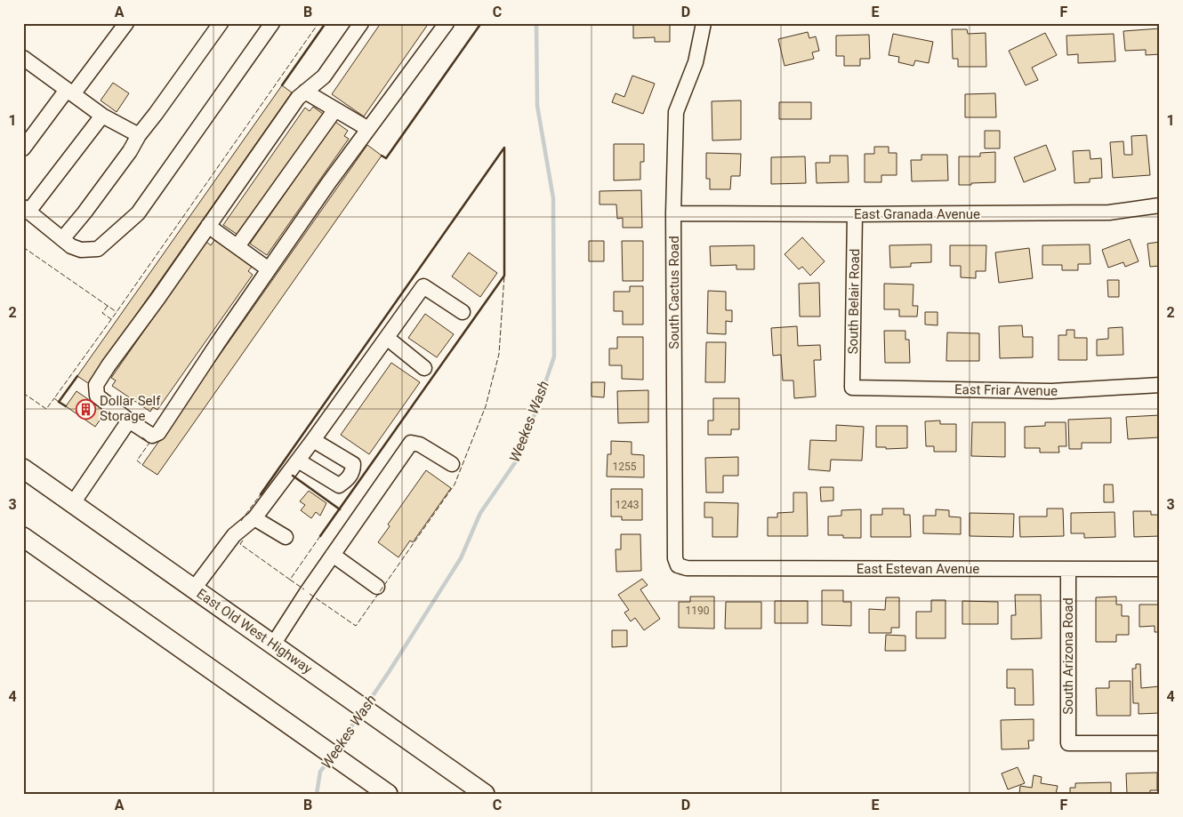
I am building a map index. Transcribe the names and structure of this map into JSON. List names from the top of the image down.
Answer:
{
  "streets": {
    "main road": ["East Old West Highway"],
    "street": [
      "East Granada Avenue",
      "South Cactus Road",
      "South Belair Road",
      "East Friar Avenue",
      "East Estevan Avenue",
      "South Arizona Road"
    ]
  },
  "crossings": [
    ["East Granada Avenue", "South Cactus Road"],
    ["East Granada Avenue", "South Belair Road"],
    ["South Cactus Road", "East Estevan Avenue"],
    ["South Belair Road", "East Friar Avenue"],
    ["East Estevan Avenue", "South Arizona Road"]
  ],
  "water": ["Weekes Wash"],
  "places": {
    "building": ["Dollar Self Storage"]
  },
  "house_numbers": ["1255", "1243", "1190"],
  "grid": {
    "columns": [
      "A",
      "B",
      "C",
      "D",
      "E",
      "F"
    ],
    "rows": [
      "1",
      "2",
      "3",
      "4"
    ]
  }
}
